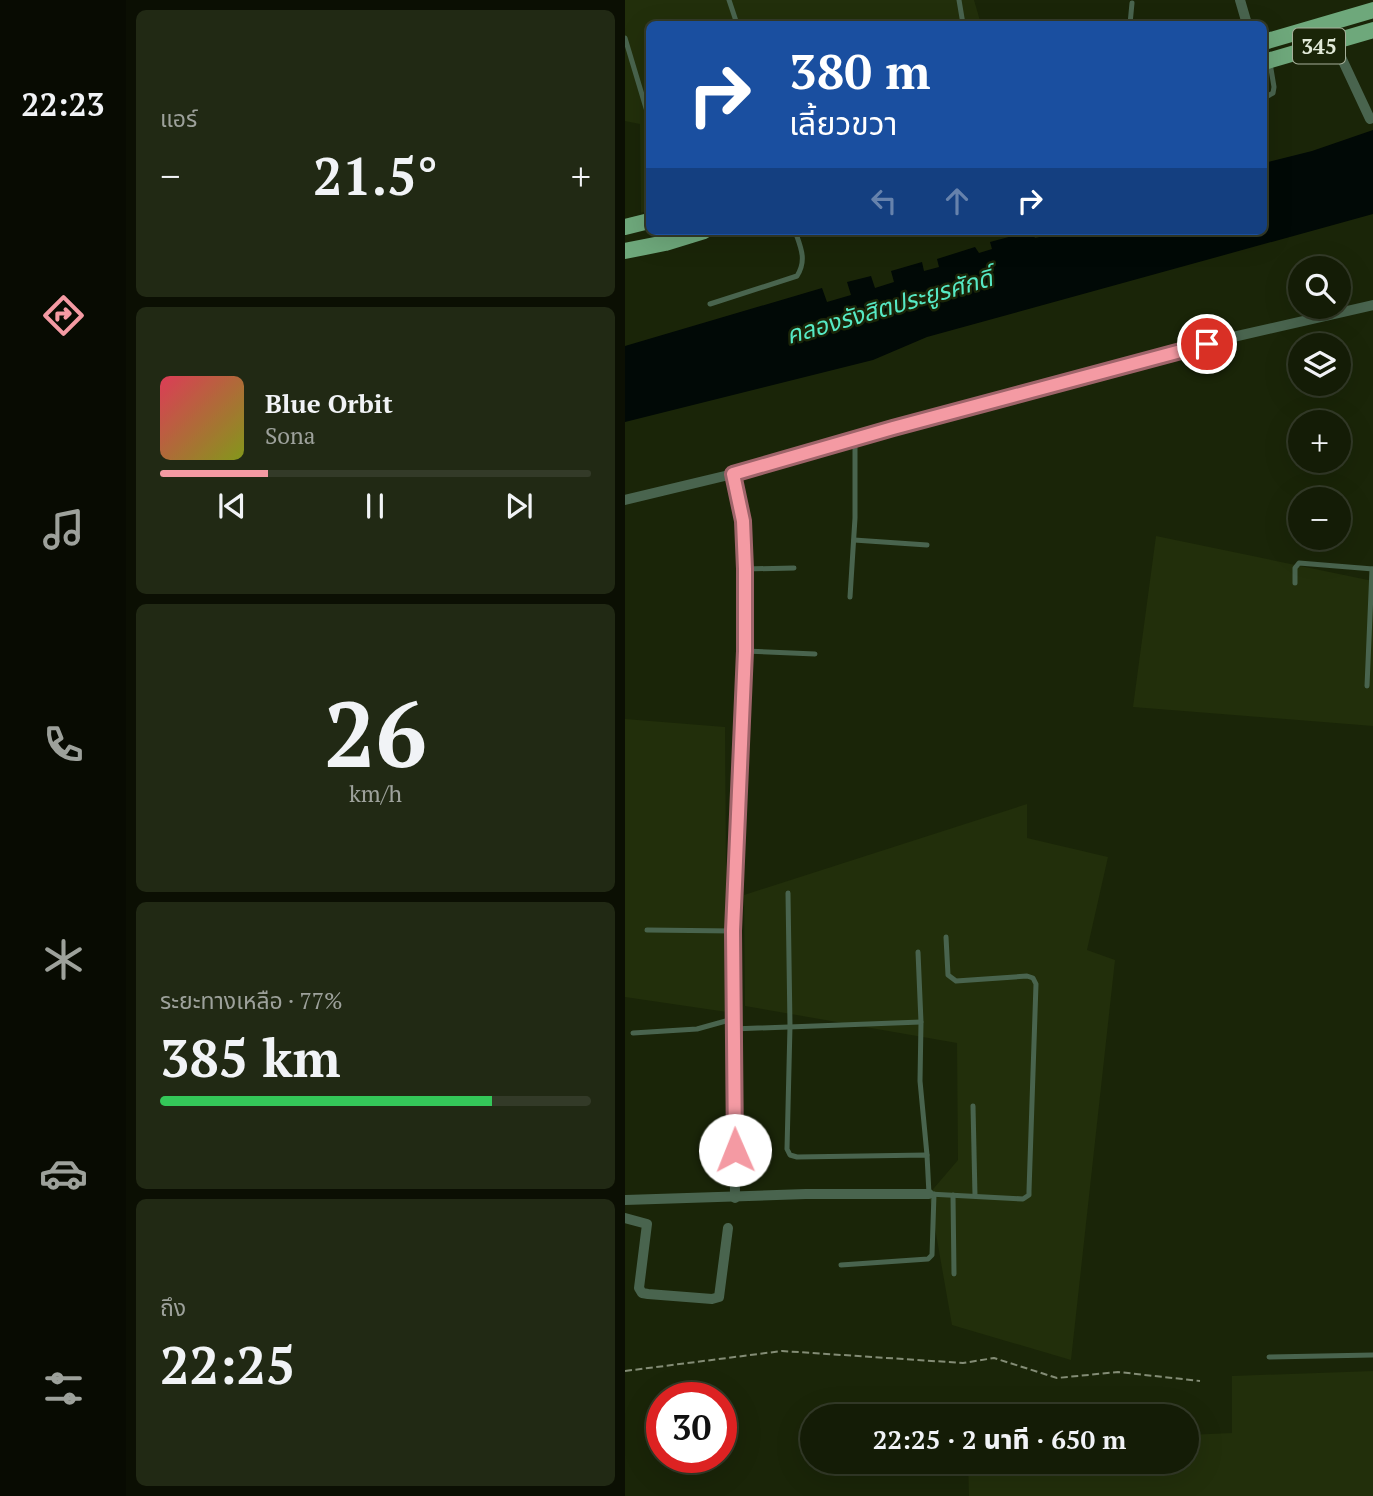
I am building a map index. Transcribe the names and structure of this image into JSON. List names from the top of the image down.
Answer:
{
  "streets": {
    "main road": ["345"]
  },
  "water": ["คลองรังสิตประยูรศักดิ์"],
  "page": {
    "tabs": "22:23",
    "tile": [
      "แอร์",
      ["26", "km/h"],
      ["ระยะทางเหลือ · 77%", "385 km"],
      ["ถึง", "22:25"]
    ],
    "turn": ["380 m", "เลี้ยวขวา"],
    "heat": ["−", "21.5°", "+"],
    "map_buttons": ["+", "−"],
    "song": ["Blue Orbit", "Sona"],
    "limit": "30",
    "trip": "22:25 · 2 นาที · 650 m"
  }
}
